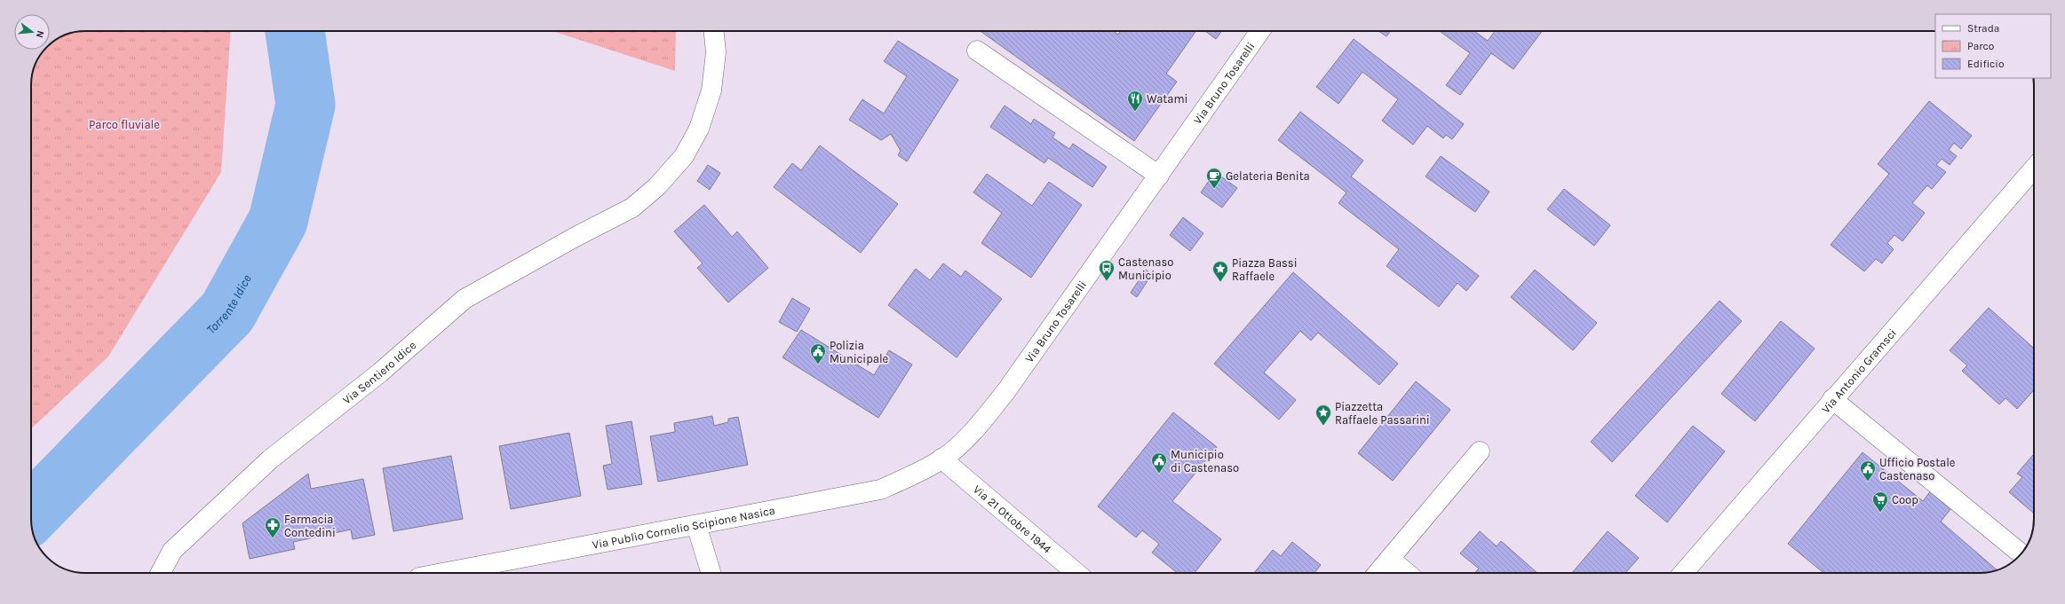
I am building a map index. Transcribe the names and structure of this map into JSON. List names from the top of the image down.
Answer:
{
  "streets": {
    "street": [
      "Via Bruno Tosarelli",
      "Via Antonio Gramsci",
      "Via Sentiero Idice",
      "Via 21 Ottobre 1944",
      "Via Publio Cornelio Scipione Nasica"
    ]
  },
  "crossings": [
    ["Via Bruno Tosarelli", "Via 21 Ottobre 1944"],
    ["Via Bruno Tosarelli", "Via Publio Cornelio Scipione Nasica"],
    ["Via 21 Ottobre 1944", "Via Publio Cornelio Scipione Nasica"]
  ],
  "water": ["Torrente Idice"],
  "parks": ["Parco fluviale"],
  "places": {
    "restaurant": ["Watami"],
    "cafe": ["Gelateria Benita"],
    "bus stop": ["Castenaso Municipio"],
    "place": ["Piazza Bassi Raffaele", "Piazzetta Raffaele Passarini"],
    "public building": ["Polizia Municipale", "Municipio di Castenaso", "Ufficio Postale Castenaso"],
    "supermarket": ["Coop"],
    "pharmacy": ["Farmacia Contedini"]
  },
  "legend": ["Strada", "Parco", "Edificio"],
  "north": "right"
}
